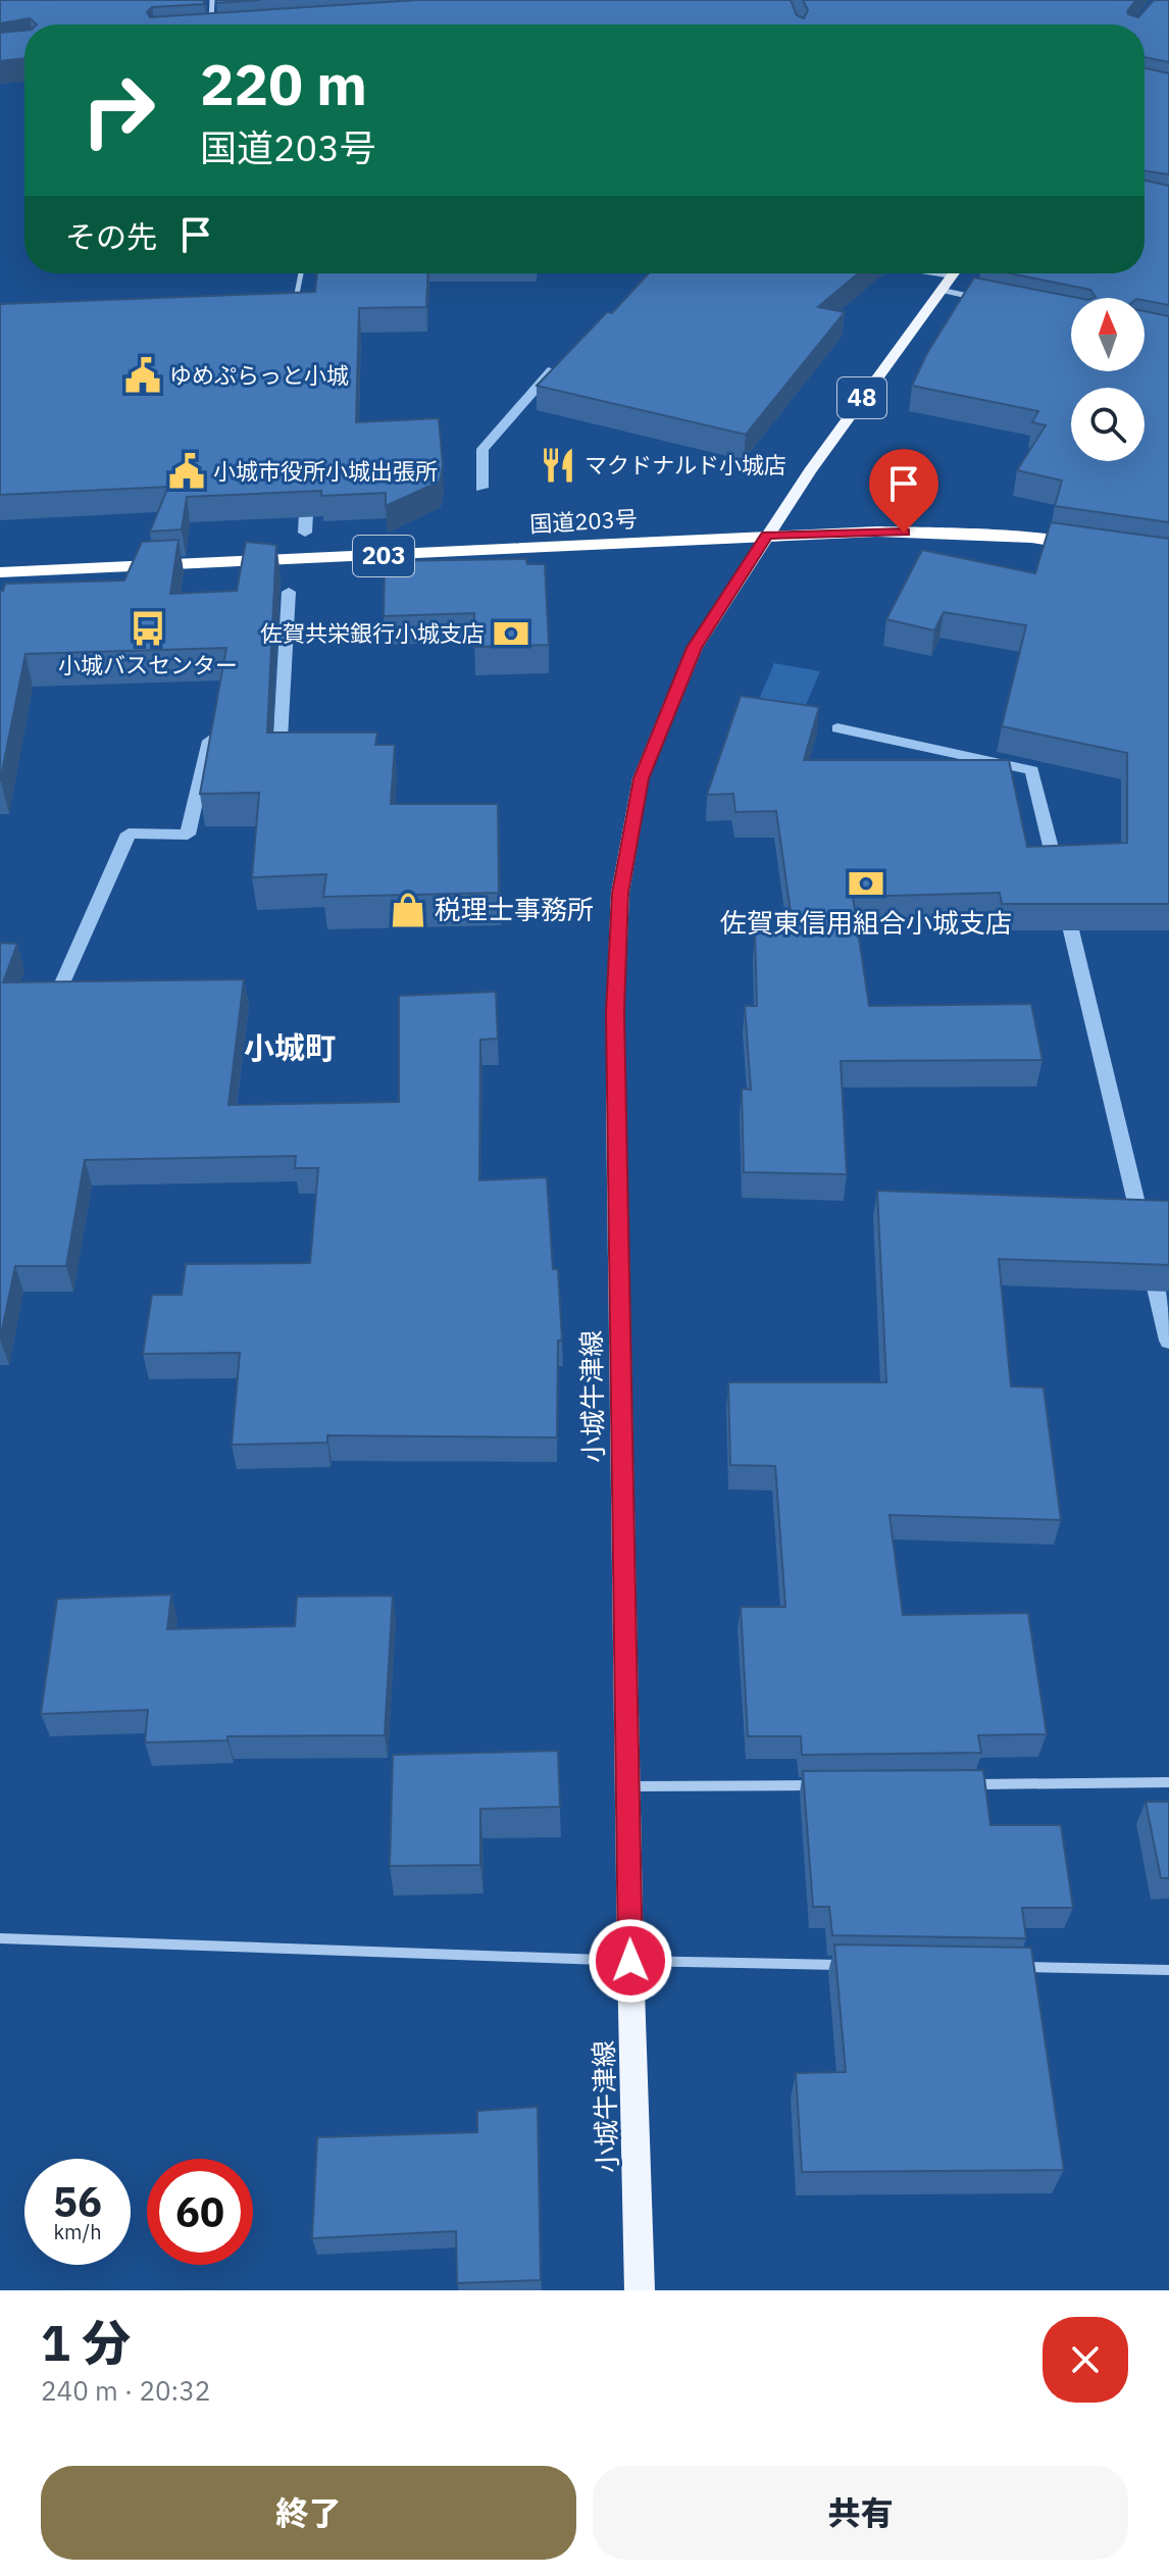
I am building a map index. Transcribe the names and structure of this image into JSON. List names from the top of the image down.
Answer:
{
  "streets": {
    "highway": ["国道203号", "203"],
    "main road": ["48", "小城牛津線"]
  },
  "crossings": [
    ["48", "国道203号"],
    ["48", "小城牛津線"],
    ["国道203号", "小城牛津線"]
  ],
  "districts": ["小城町"],
  "places": {
    "public building": ["ゆめぷらっと小城", "小城市役所小城出張所"],
    "restaurant": ["マクドナルド小城店"],
    "bus stop": ["小城バスセンター"],
    "bank": ["佐賀共栄銀行小城支店", "佐賀東信用組合小城支店"],
    "shop": ["税理士事務所"]
  },
  "north": "top",
  "page": {
    "turn": ["220 m", "国道203号"],
    "then": "その先",
    "speed": "56 km/h",
    "limit": "60",
    "heading": ["1 分", "240 m · 20:32"],
    "buttons": ["終了", "共有"]
  }
}
